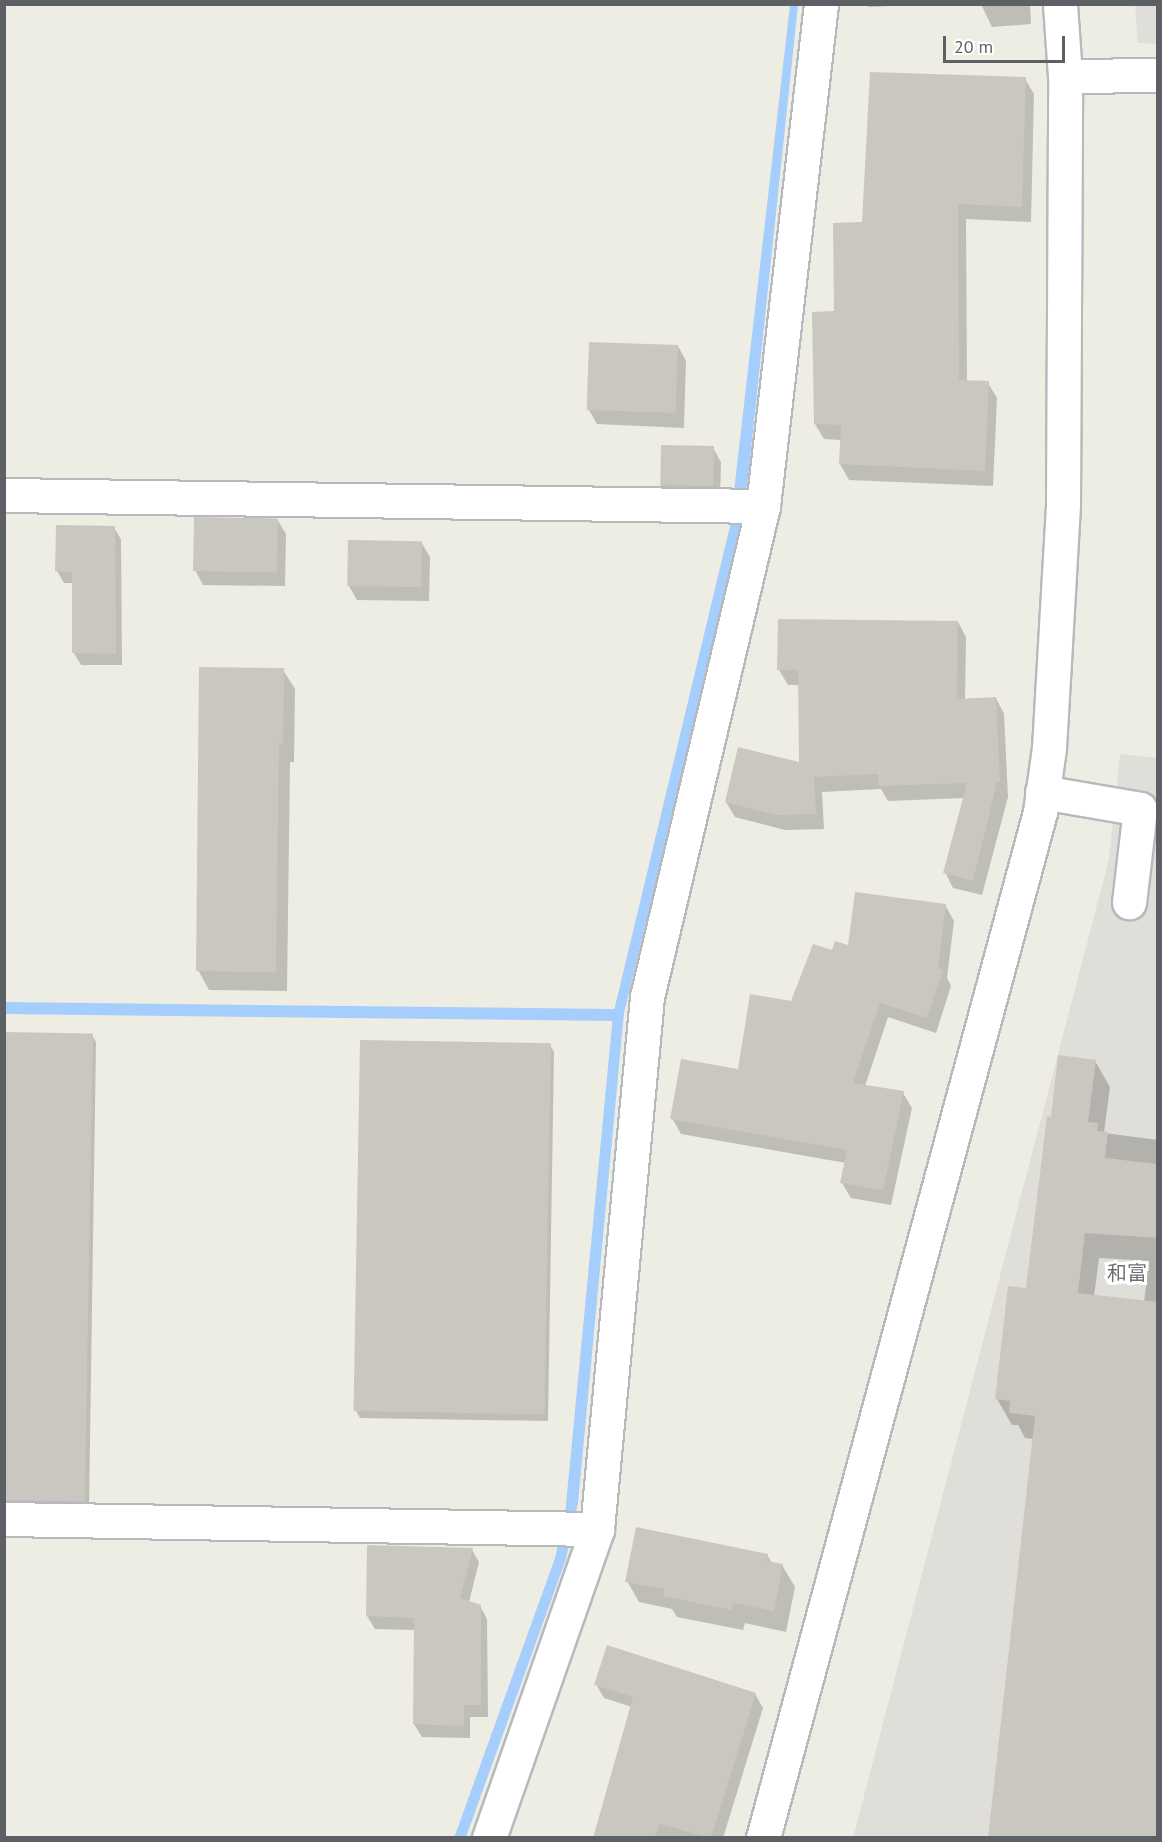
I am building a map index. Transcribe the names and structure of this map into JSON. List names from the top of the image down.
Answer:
{
  "districts": ["和富"],
  "scale_bar": "20 m"
}
